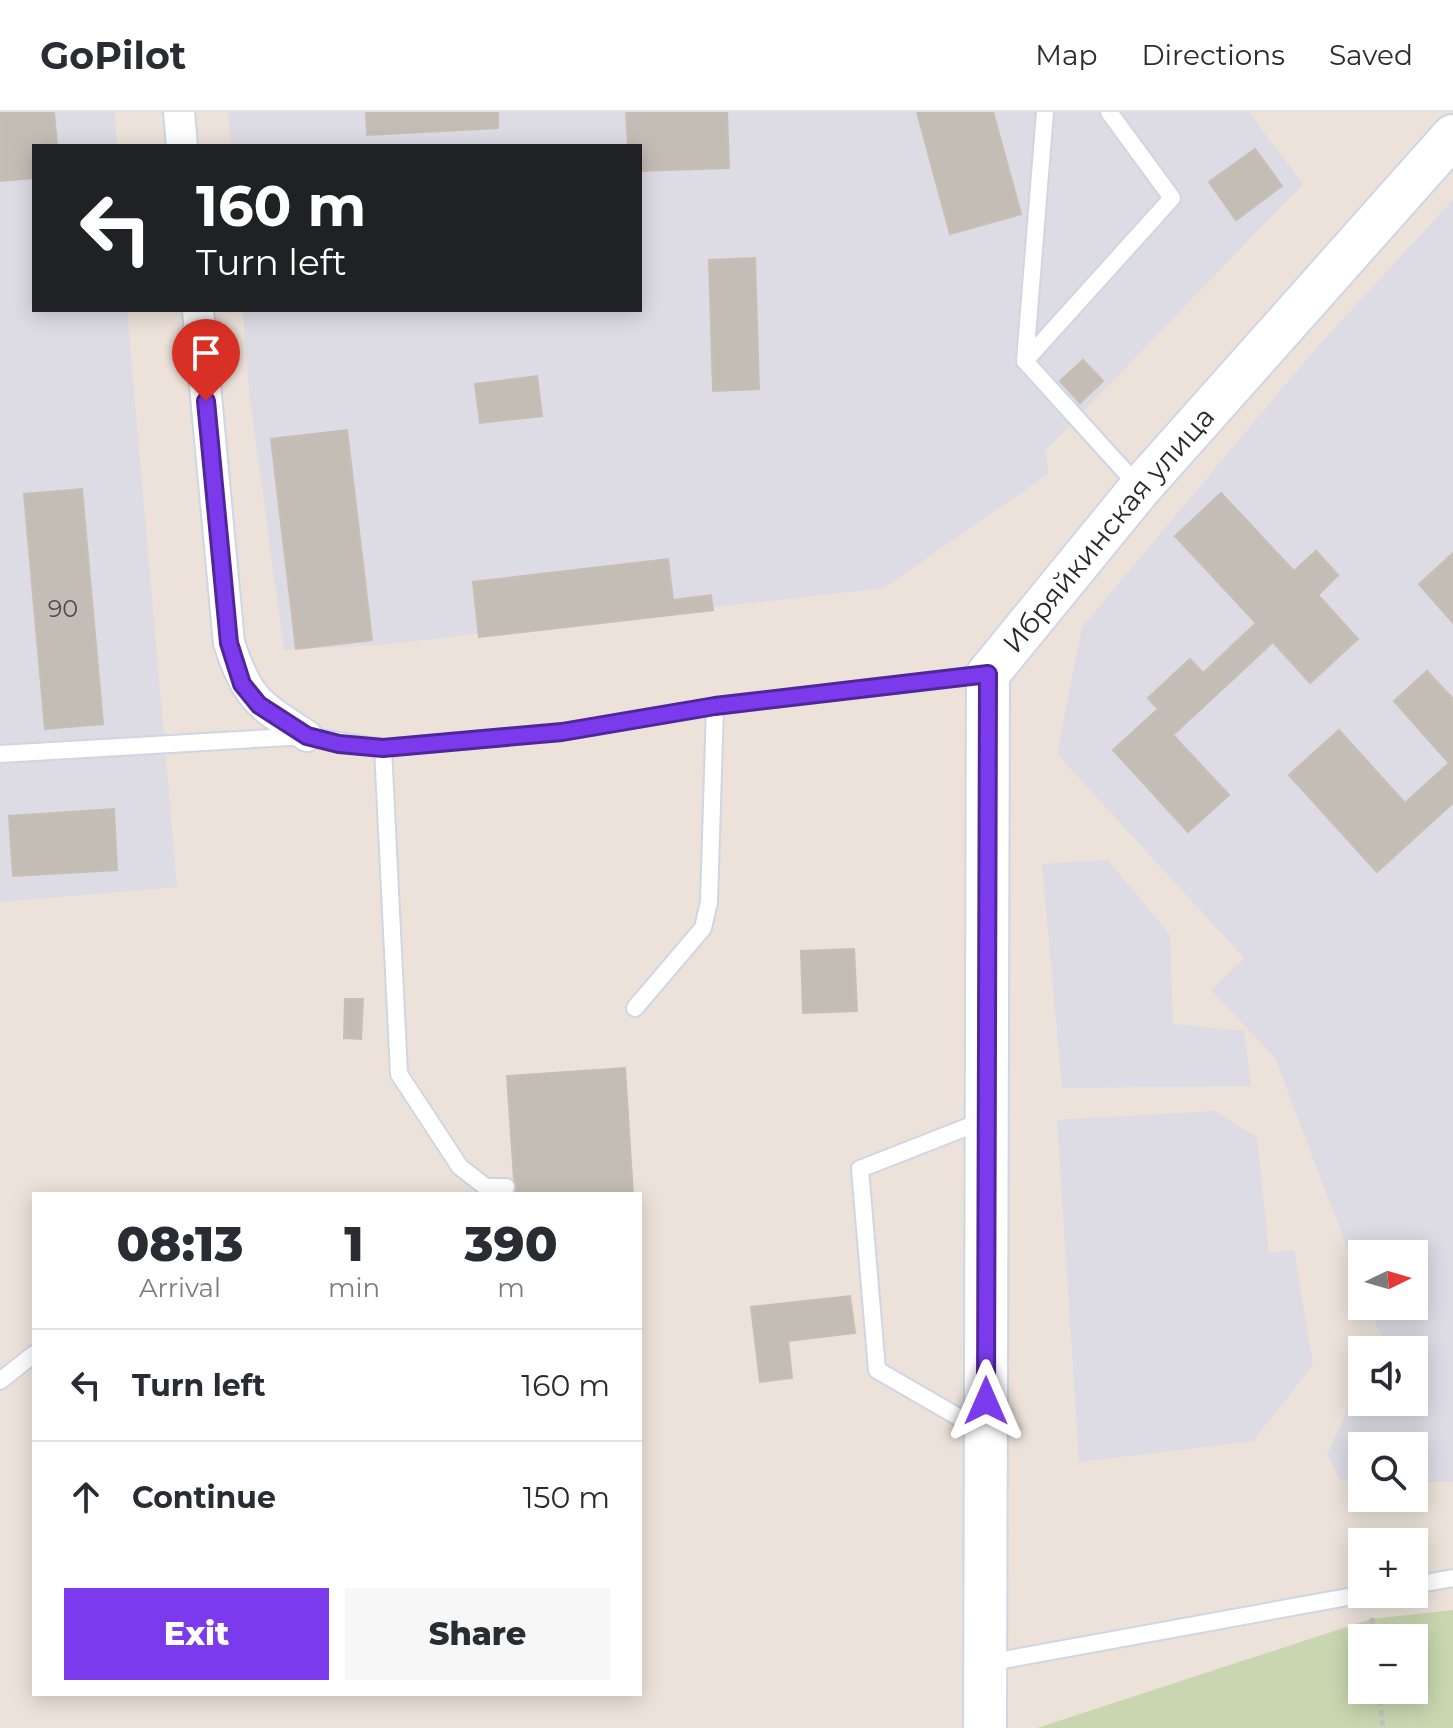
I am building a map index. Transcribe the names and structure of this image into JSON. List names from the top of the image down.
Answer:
{
  "streets": {
    "street": ["Ибряйкинская улица"]
  },
  "house_numbers": ["90"],
  "north": "right",
  "page": {
    "header": "GoPilot",
    "nav": ["Map", "Directions", "Saved"],
    "turn": ["160 m", "Turn left"],
    "eta": [
      "08:13",
      "Arrival",
      "1",
      "min",
      "390",
      "m"
    ],
    "map_buttons": ["+", "−"],
    "list": [
      {
        "name": "Turn left",
        "value": "160 m"
      },
      {
        "name": "Continue",
        "value": "150 m"
      }
    ],
    "buttons": ["Exit", "Share"]
  }
}
